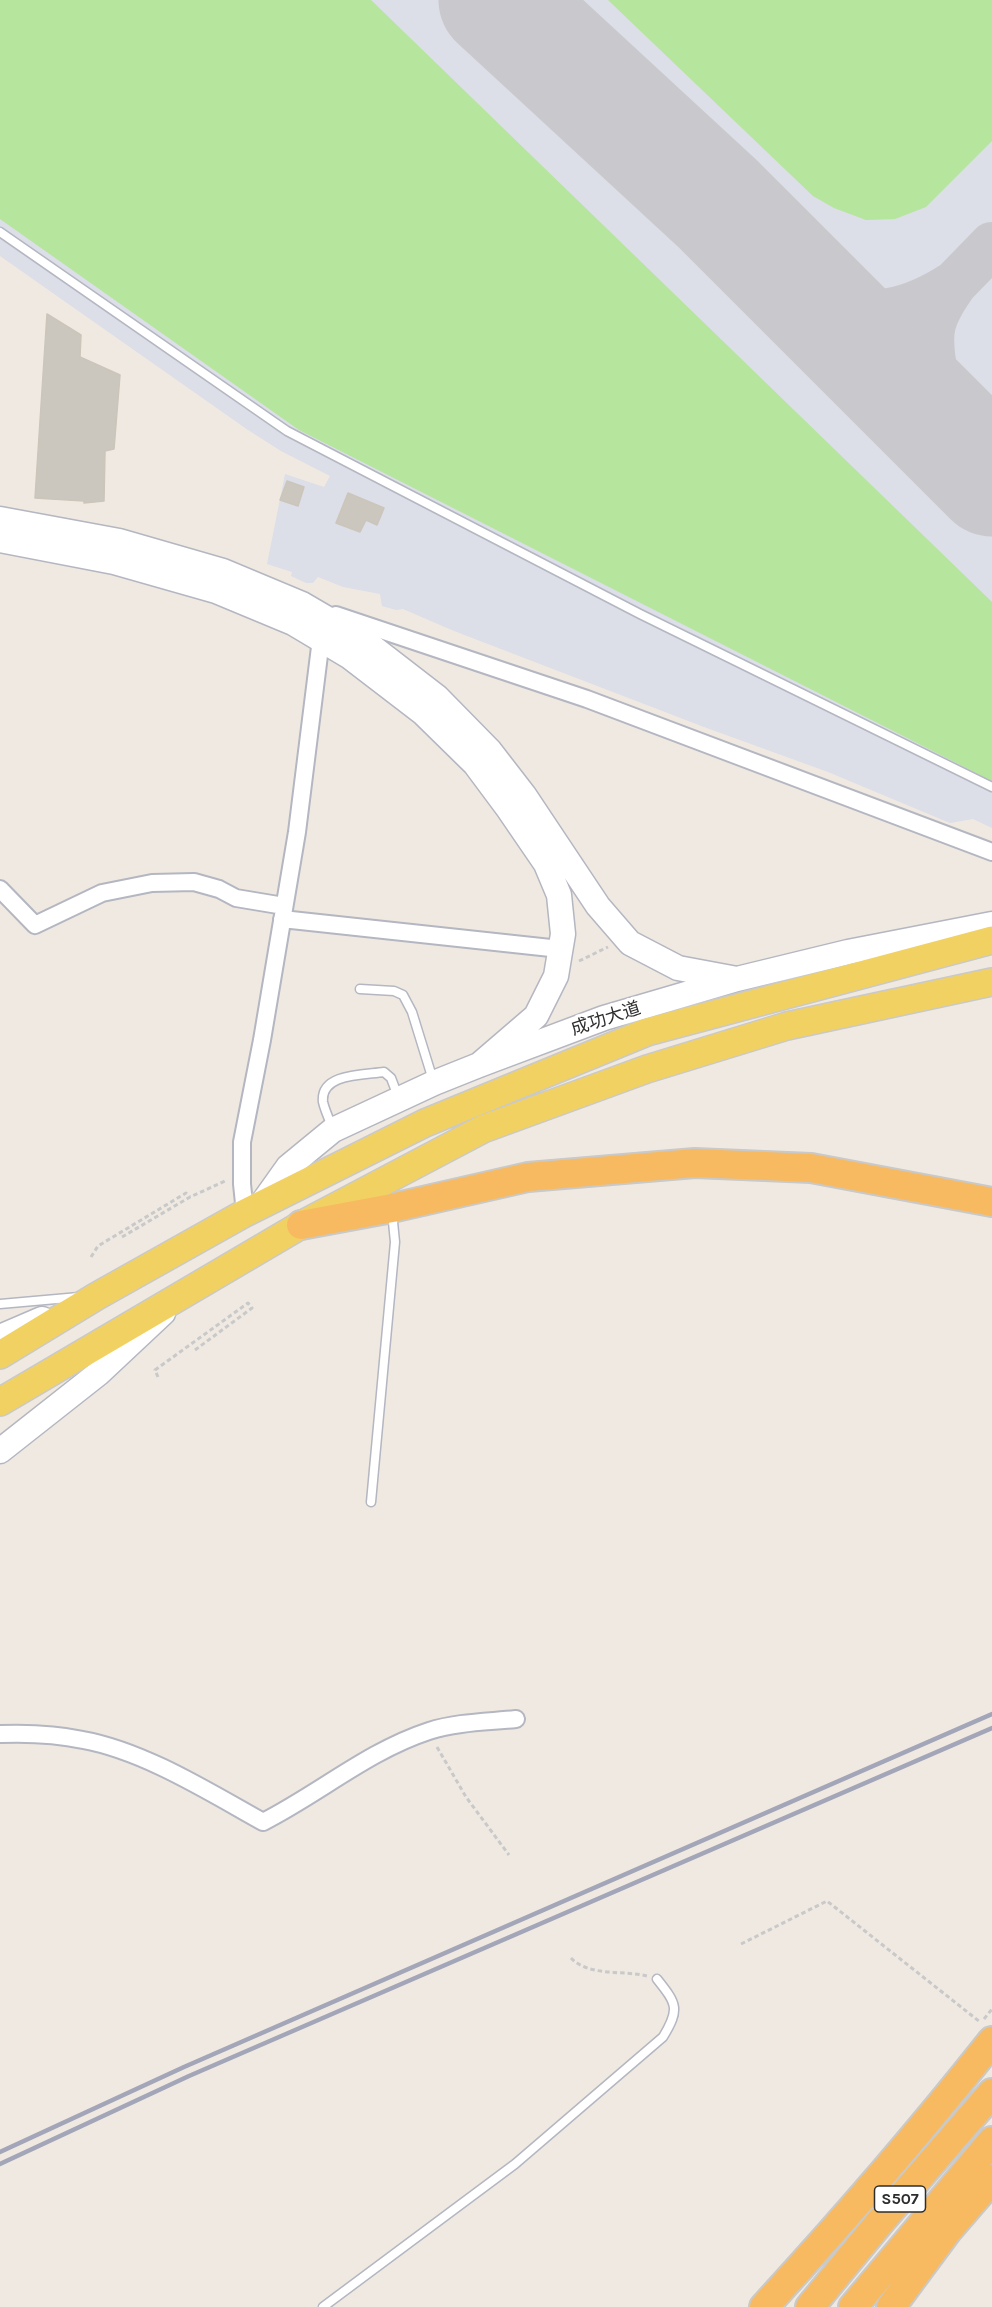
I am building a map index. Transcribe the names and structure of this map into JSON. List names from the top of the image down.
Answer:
{
  "streets": {
    "highway": ["S507"],
    "main road": ["成功大道"]
  }
}
